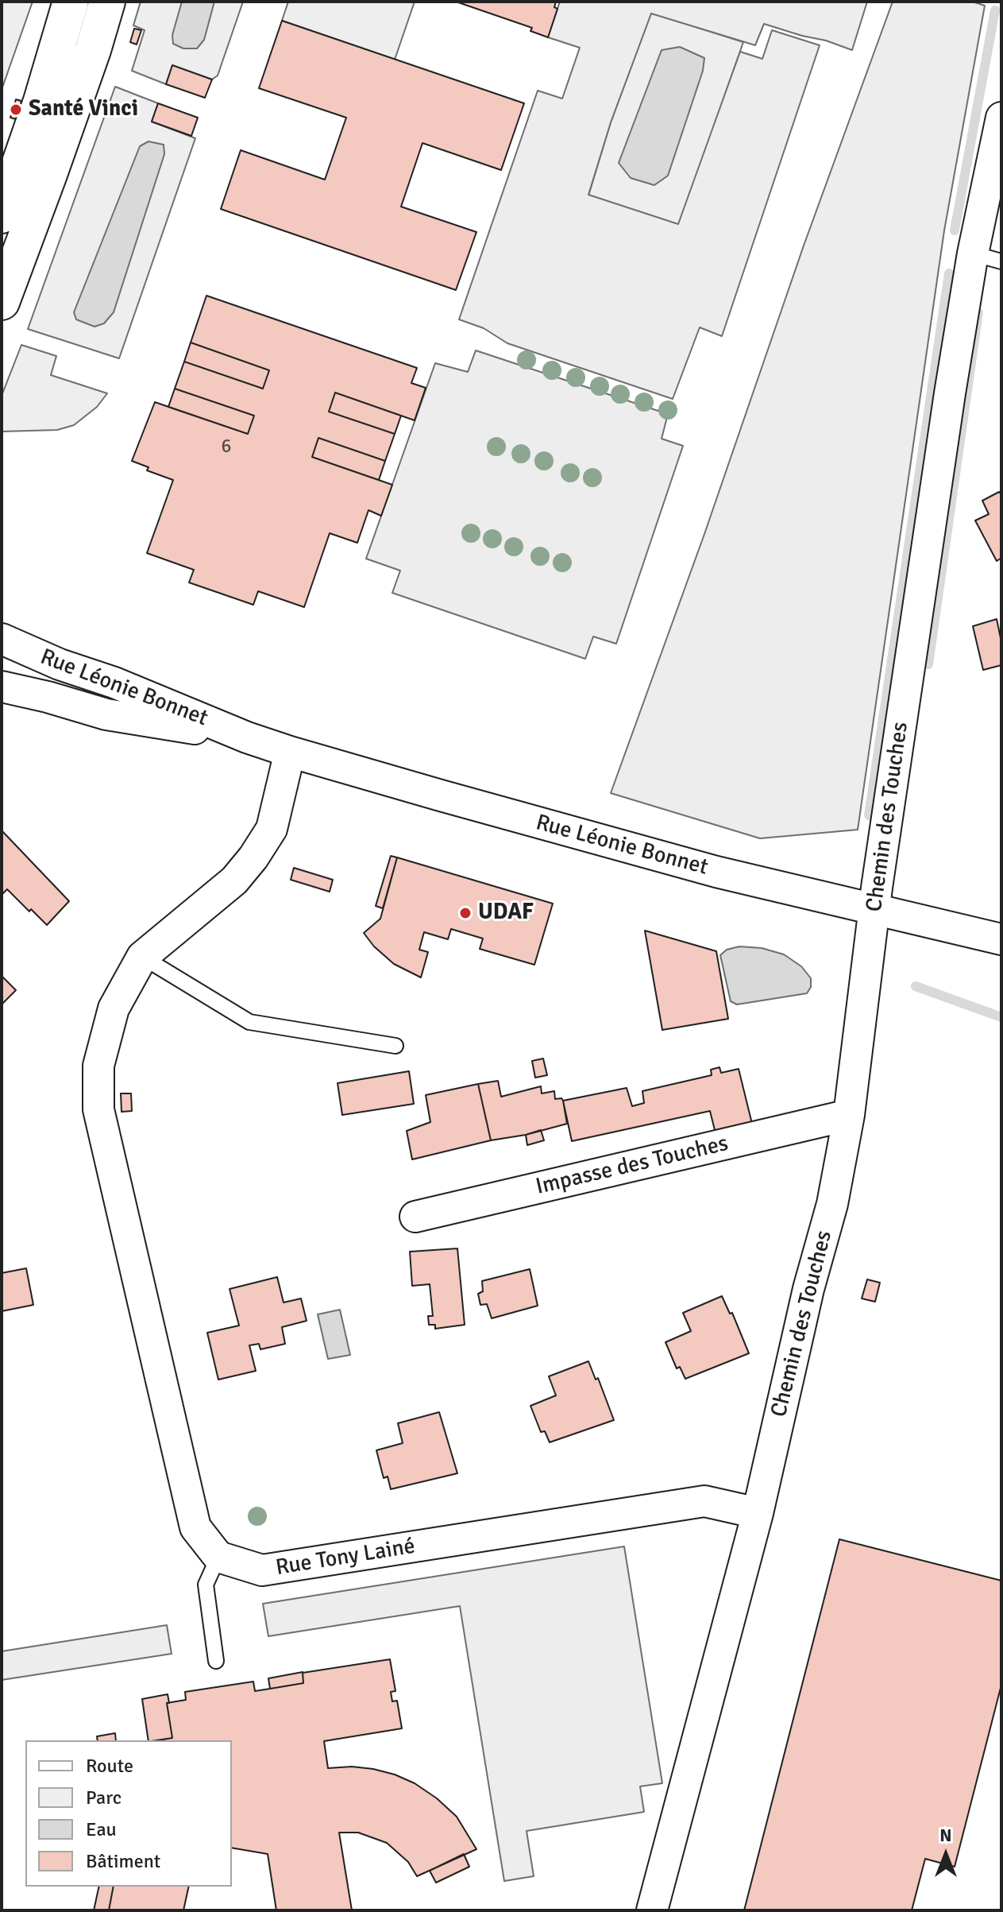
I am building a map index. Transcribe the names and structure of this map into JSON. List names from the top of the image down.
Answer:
{
  "streets": {
    "street": [
      "Rue Léonie Bonnet",
      "Chemin des Touches",
      "Impasse des Touches",
      "Rue Tony Lainé"
    ]
  },
  "crossings": [
    ["Rue Léonie Bonnet", "Chemin des Touches"],
    ["Chemin des Touches", "Impasse des Touches"],
    ["Chemin des Touches", "Rue Tony Lainé"]
  ],
  "places": ["Santé Vinci", "UDAF"],
  "house_numbers": ["6"],
  "legend": [
    "Route",
    "Parc",
    "Eau",
    "Bâtiment"
  ],
  "north": "top"
}
